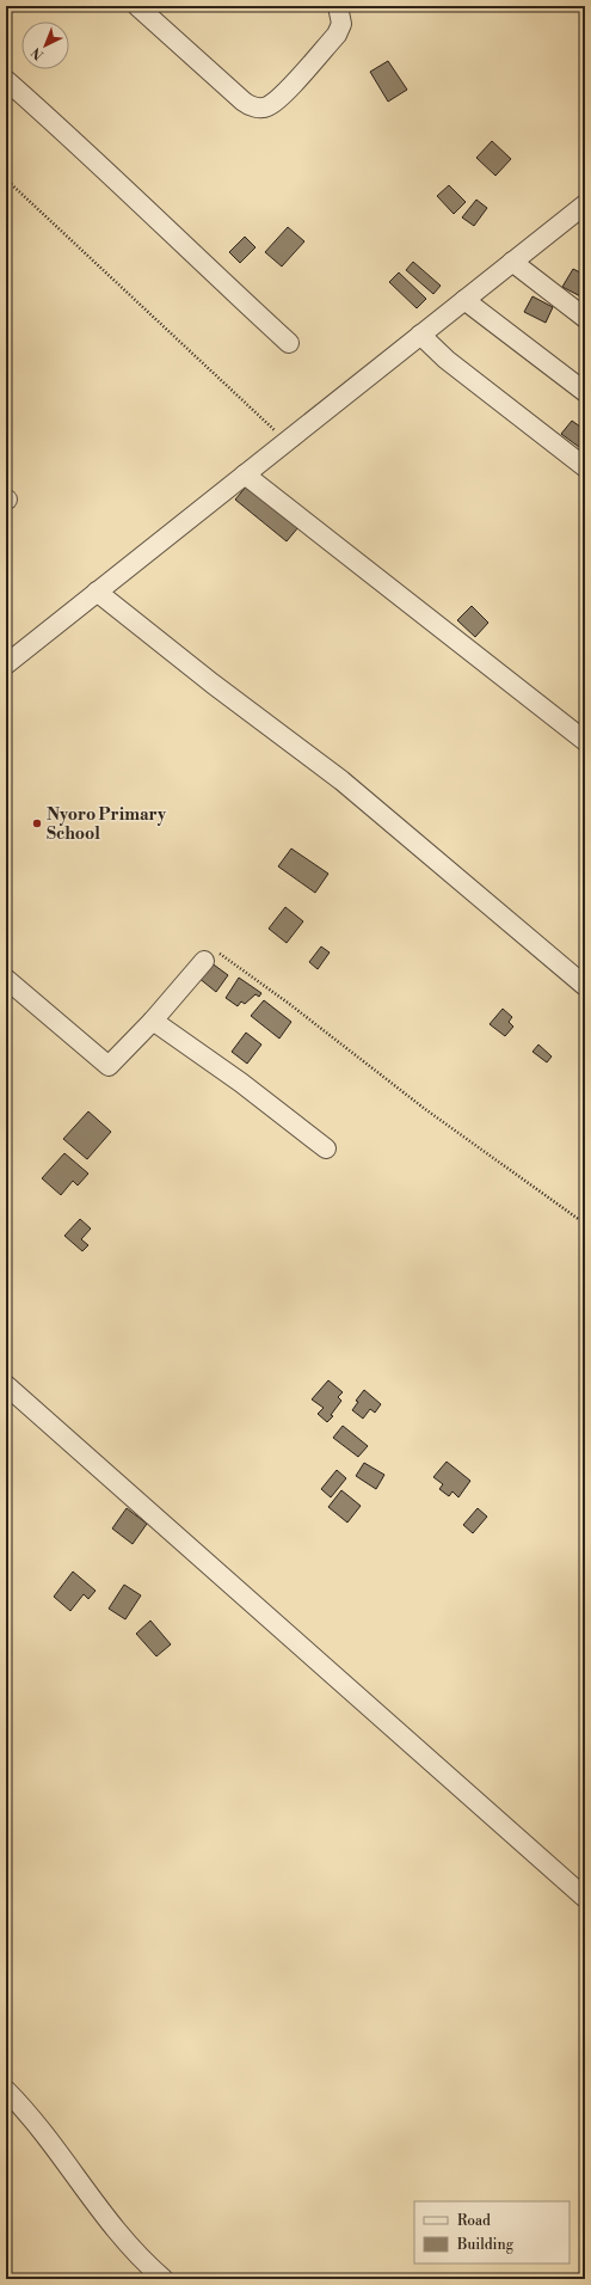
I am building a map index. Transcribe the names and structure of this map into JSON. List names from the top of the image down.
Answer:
{
  "places": ["Nyoro Primary School"],
  "legend": ["Road", "Building"],
  "north": "bottom left"
}
